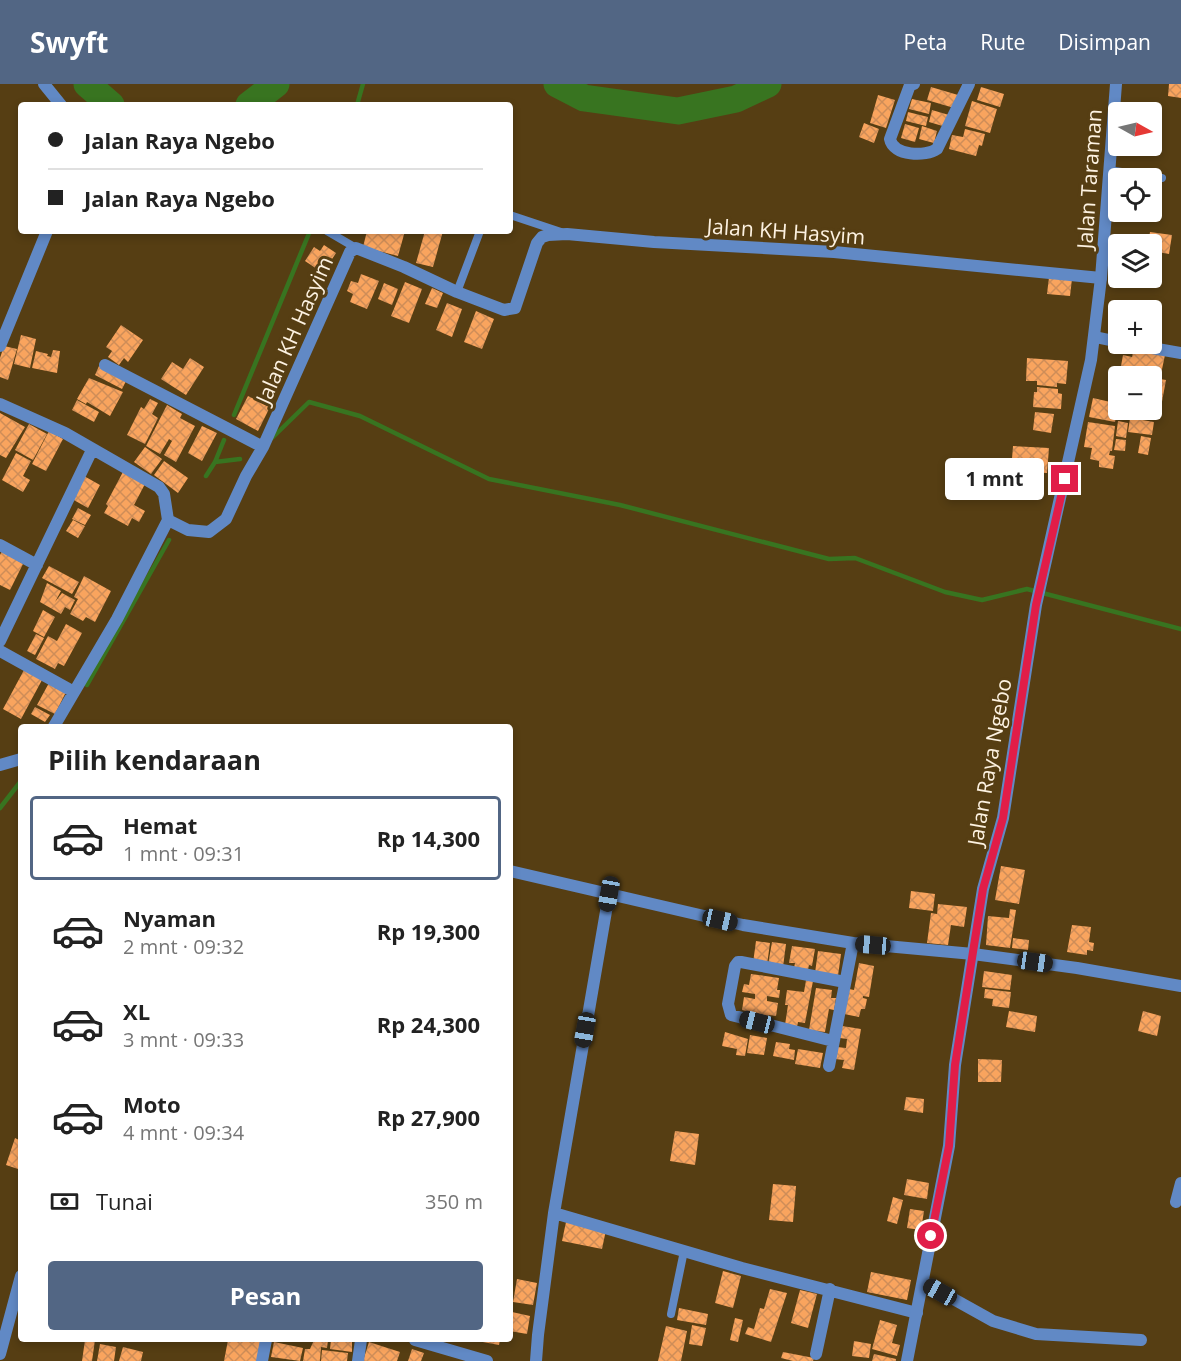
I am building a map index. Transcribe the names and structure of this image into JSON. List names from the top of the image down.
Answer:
{
  "streets": {
    "street": ["Jalan Taraman", "Jalan KH Hasyim", "Jalan Raya Ngebo"]
  },
  "crossings": [
    ["Jalan Taraman", "Jalan KH Hasyim"],
    ["Jalan Taraman", "Jalan Raya Ngebo"],
    ["Jalan KH Hasyim", "Jalan Raya Ngebo"]
  ],
  "north": "right",
  "page": {
    "header": "Swyft",
    "nav": ["Peta", "Rute", "Disimpan"],
    "map_buttons": ["+", "−"],
    "banner": ["Jalan Raya Ngebo", "Jalan Raya Ngebo"],
    "bubble": "1 mnt",
    "heading": "Pilih kendaraan",
    "list": [
      {
        "name": "Hemat",
        "note": "1 mnt · 09:31",
        "value": "Rp 14,300"
      },
      {
        "name": "Nyaman",
        "note": "2 mnt · 09:32",
        "value": "Rp 19,300"
      },
      {
        "name": "XL",
        "note": "3 mnt · 09:33",
        "value": "Rp 24,300"
      },
      {
        "name": "Moto",
        "note": "4 mnt · 09:34",
        "value": "Rp 27,900"
      }
    ],
    "pay": ["Tunai", "350 m"],
    "buttons": "Pesan"
  }
}
